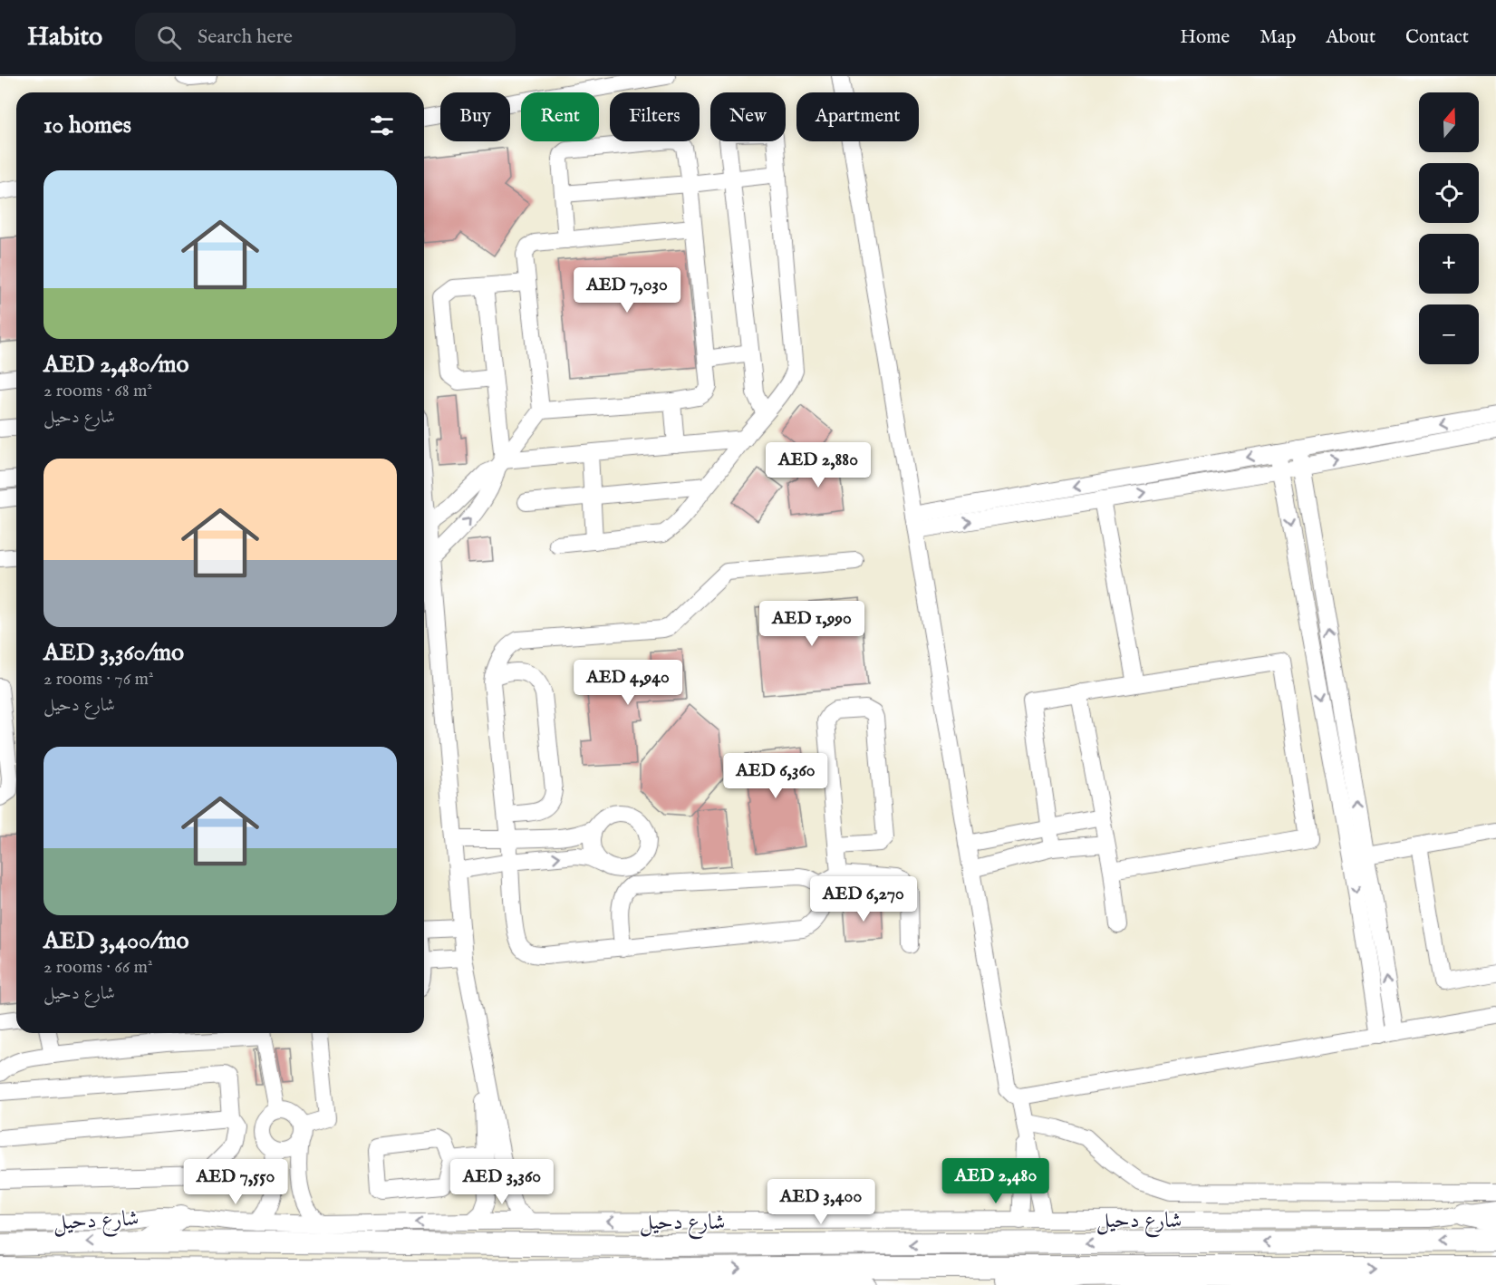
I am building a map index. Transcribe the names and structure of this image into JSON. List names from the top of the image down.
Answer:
{
  "streets": {
    "main road": ["شارع دحيل"]
  },
  "north": "top",
  "page": {
    "header": "Habito",
    "search": "Search here",
    "nav": [
      "Home",
      "Map",
      "About",
      "Contact"
    ],
    "map_buttons": ["+", "−"],
    "chip": [
      "Buy",
      "Rent",
      "Filters",
      "New",
      "Apartment"
    ],
    "heading": "10 homes",
    "list": [
      {
        "name": "AED 2,480/mo",
        "note": "2 rooms · 68 m² · شارع دحيل"
      },
      {
        "name": "AED 3,360/mo",
        "note": "2 rooms · 76 m² · شارع دحيل"
      },
      {
        "name": "AED 3,400/mo",
        "note": "2 rooms · 66 m² · شارع دحيل"
      }
    ],
    "price": [
      "AED 7,030",
      "AED 2,880",
      "AED 1,990",
      "AED 4,940",
      "AED 6,360",
      "AED 6,270",
      "AED 2,480",
      "AED 7,550",
      "AED 3,360",
      "AED 3,400"
    ]
  }
}
